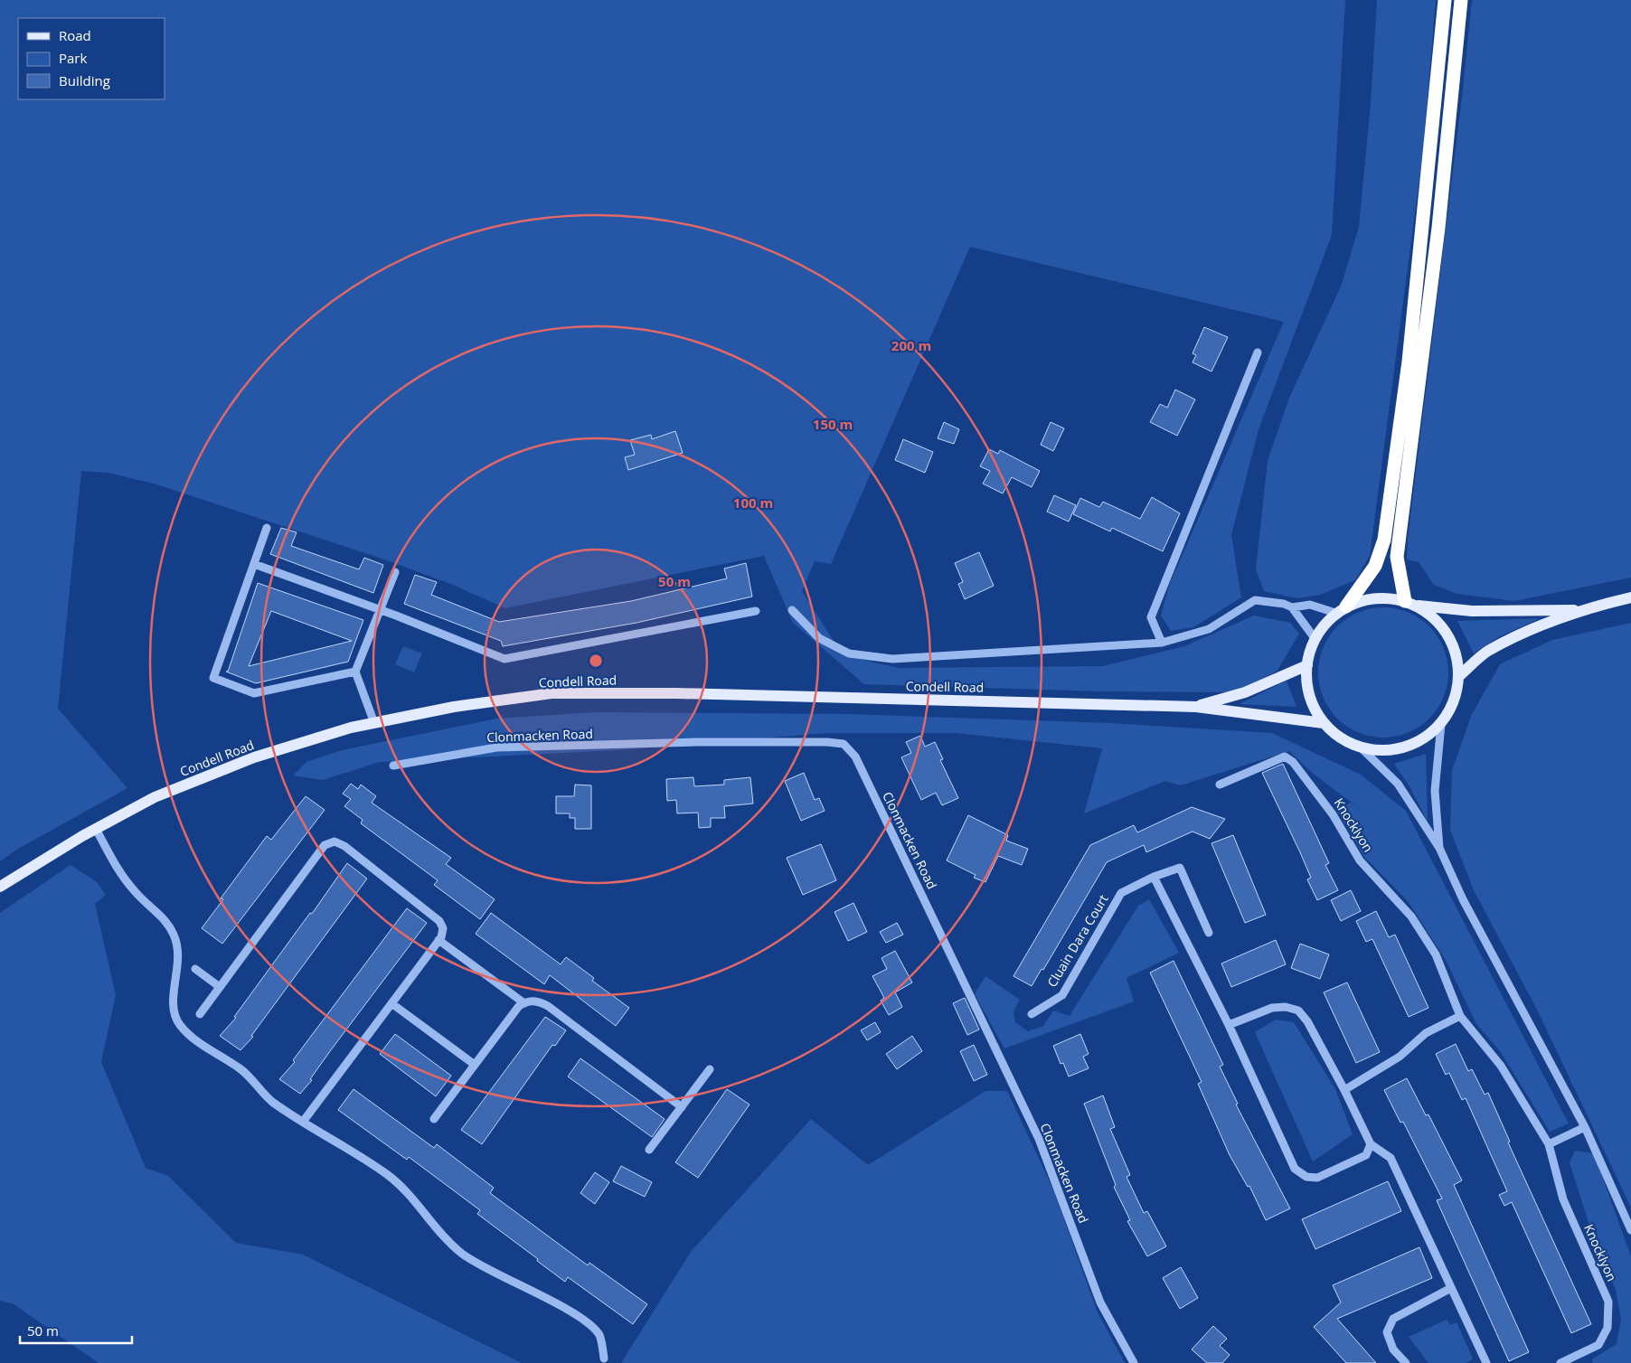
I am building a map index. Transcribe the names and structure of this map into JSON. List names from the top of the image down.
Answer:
{
  "streets": {
    "main road": ["Condell Road"],
    "street": ["Clonmacken Road", "Knocklyon", "Cluain Dara Court"]
  },
  "legend": ["Road", "Park", "Building"],
  "scale_bar": "50 m",
  "rings": [
    "200 m",
    "150 m",
    "100 m",
    "50 m"
  ]
}
